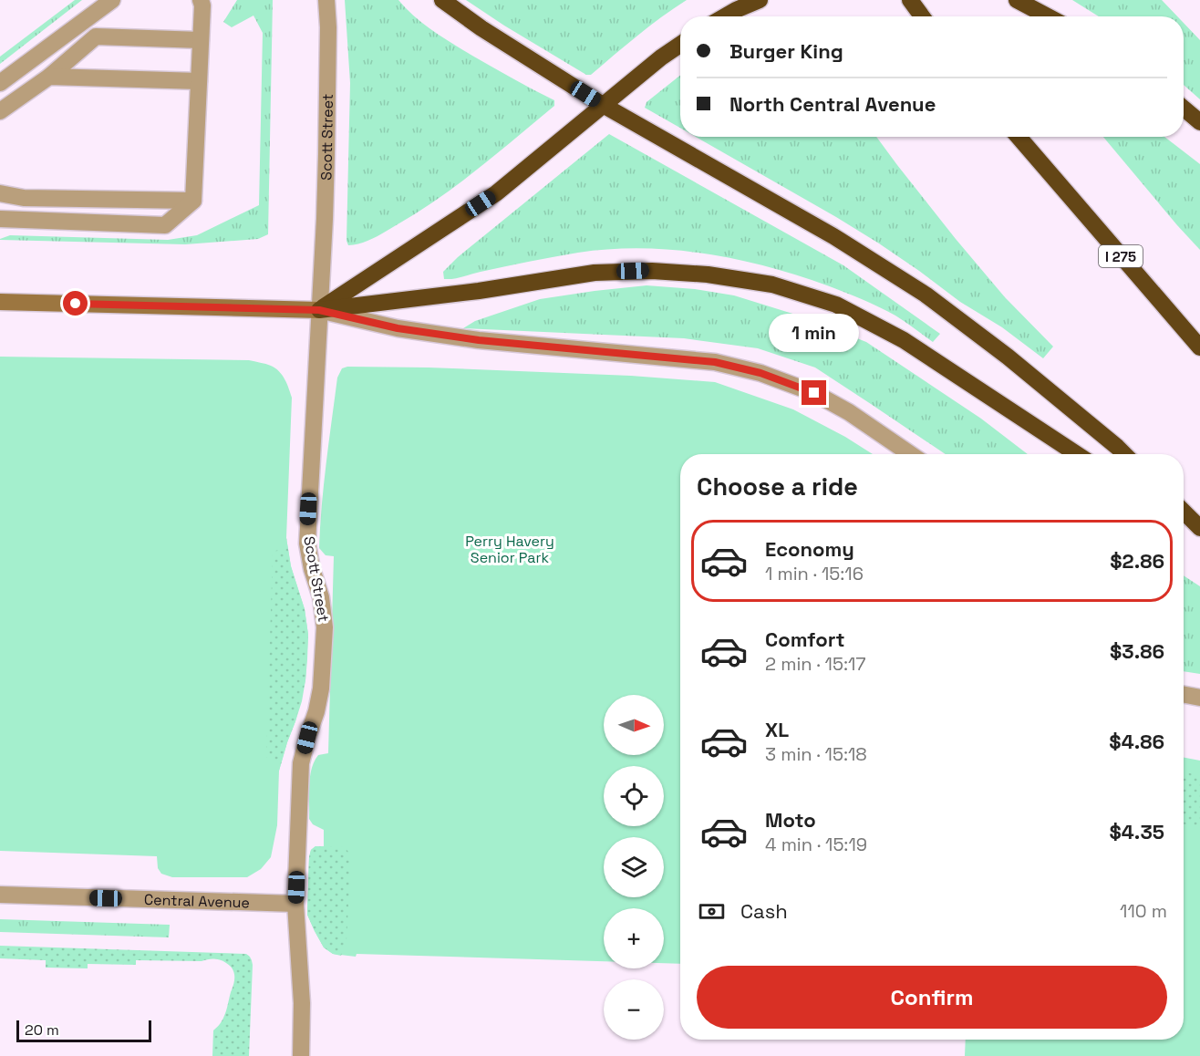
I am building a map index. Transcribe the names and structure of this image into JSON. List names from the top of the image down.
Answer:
{
  "streets": {
    "highway": ["I 275"],
    "street": ["Scott Street", "Central Avenue"]
  },
  "crossings": [
    ["Scott Street", "Central Avenue"]
  ],
  "parks": ["Perry Havery Senior Park"],
  "scale_bar": "20 m",
  "north": "right",
  "page": {
    "banner": ["Burger King", "North Central Avenue"],
    "bubble": "1 min",
    "heading": "Choose a ride",
    "list": [
      {
        "name": "Economy",
        "note": "1 min · 15:16",
        "value": "$2.86"
      },
      {
        "name": "Comfort",
        "note": "2 min · 15:17",
        "value": "$3.86"
      },
      {
        "name": "XL",
        "note": "3 min · 15:18",
        "value": "$4.86"
      },
      {
        "name": "Moto",
        "note": "4 min · 15:19",
        "value": "$4.35"
      }
    ],
    "map_buttons": ["+", "−"],
    "pay": ["Cash", "110 m"],
    "buttons": "Confirm",
    "scale": "20 m"
  }
}
